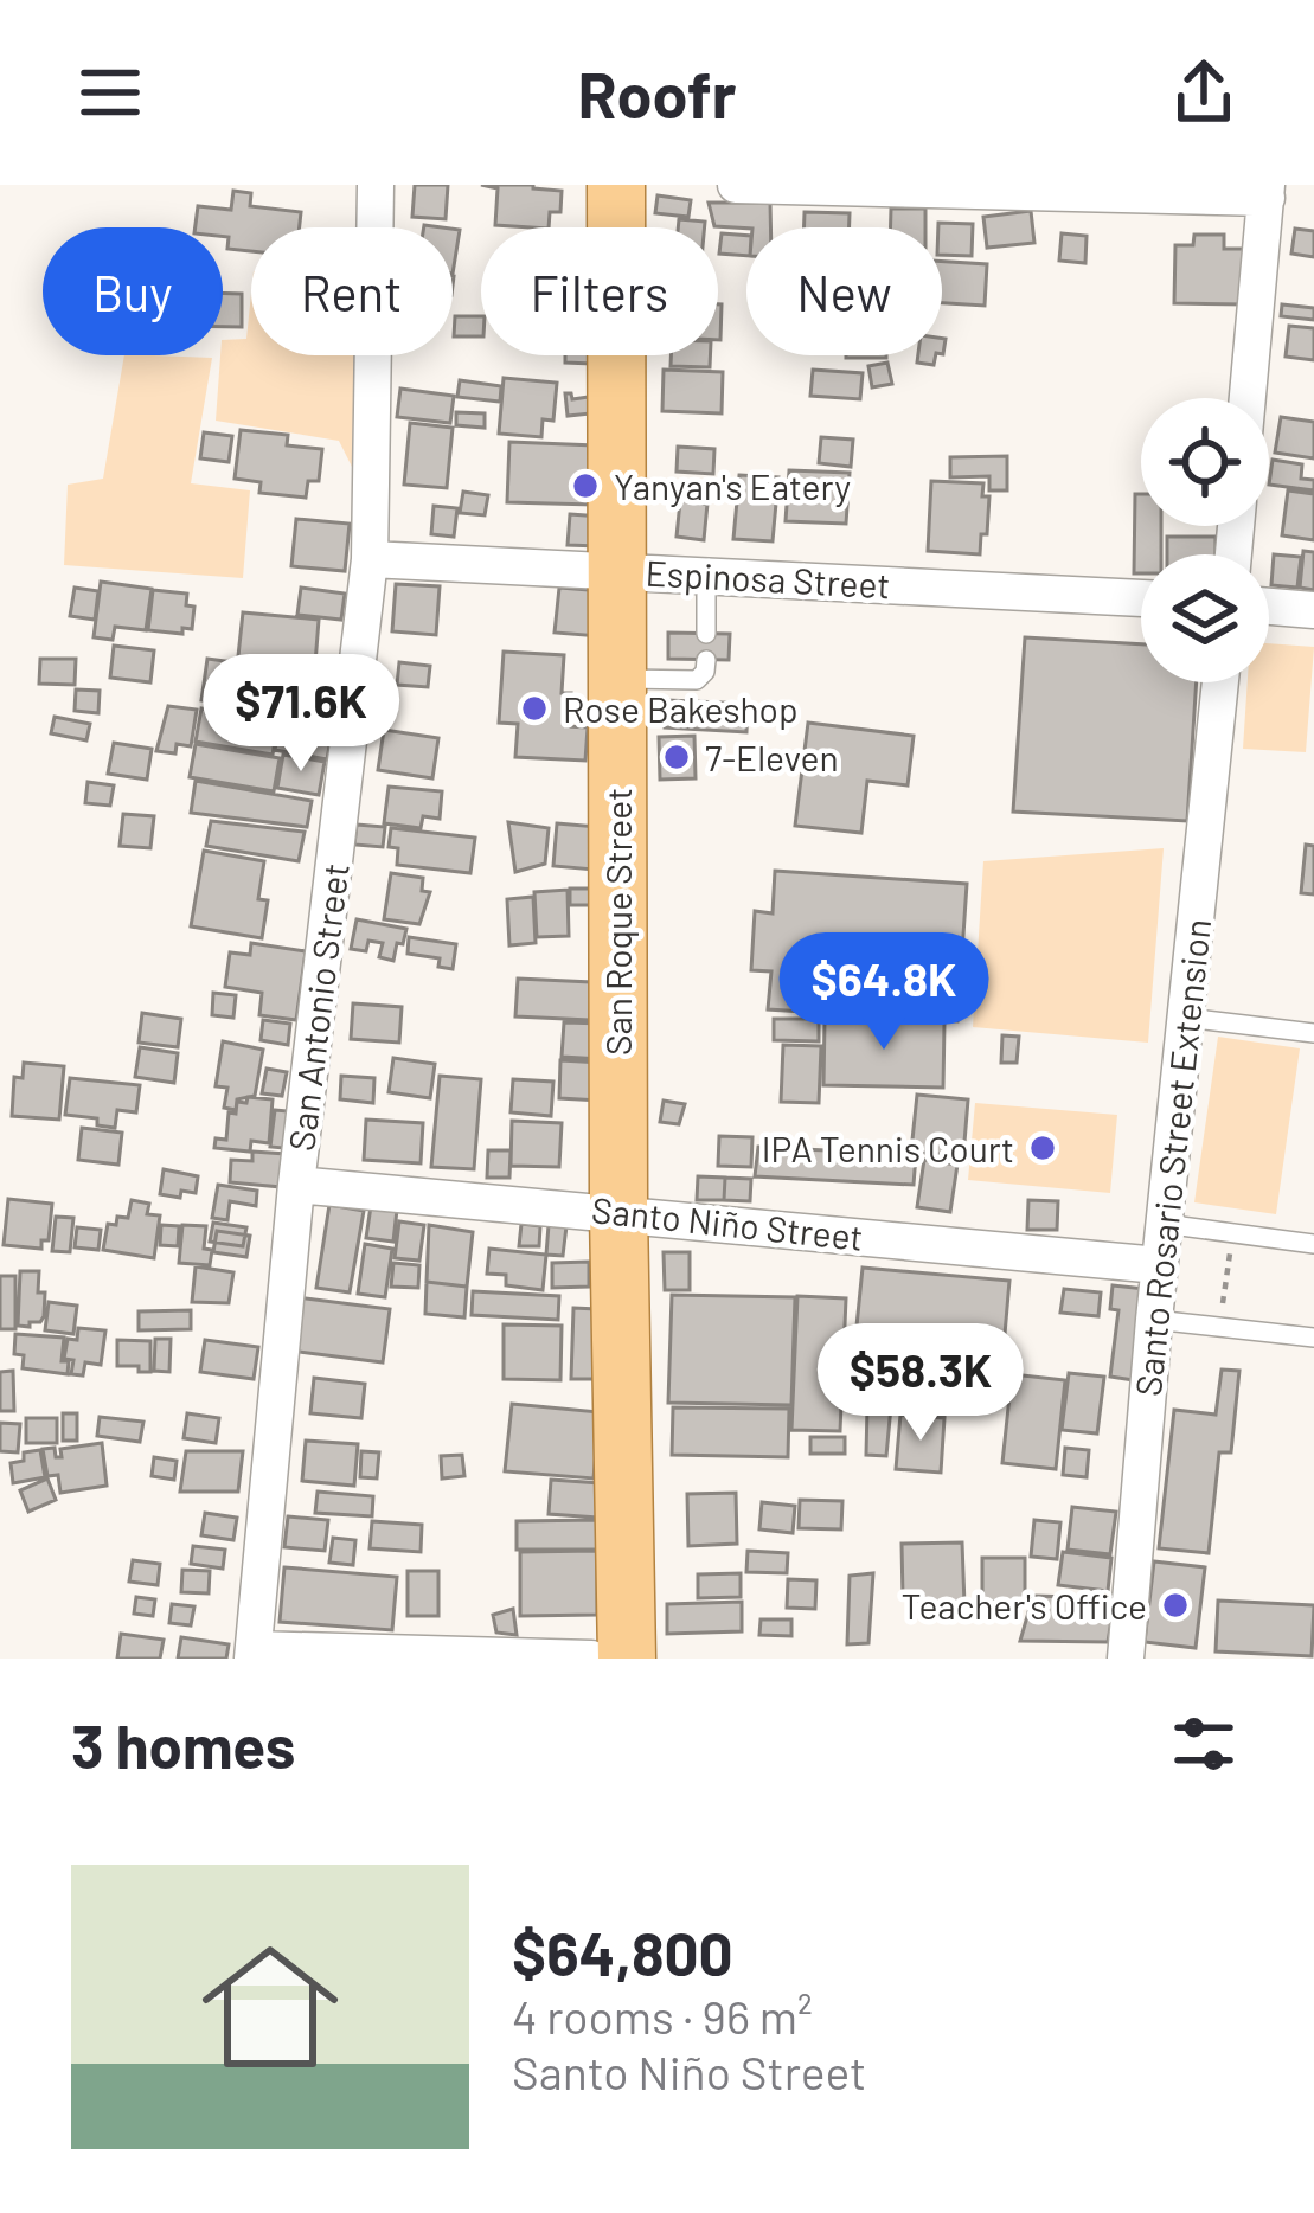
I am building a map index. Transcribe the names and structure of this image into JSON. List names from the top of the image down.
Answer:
{
  "streets": {
    "main road": ["San Roque Street"],
    "street": [
      "Espinosa Street",
      "San Antonio Street",
      "Santo Rosario Street Extension",
      "Santo Niño Street"
    ]
  },
  "crossings": [
    ["Espinosa Street", "San Roque Street"],
    ["Espinosa Street", "San Antonio Street"],
    ["San Roque Street", "Santo Niño Street"],
    ["San Antonio Street", "Santo Niño Street"],
    ["Santo Rosario Street Extension", "Santo Niño Street"]
  ],
  "places": [
    "Yanyan's Eatery",
    "Rose Bakeshop",
    "7-Eleven",
    "IPA Tennis Court",
    "Teacher's Office"
  ],
  "page": {
    "header": "Roofr",
    "chip": [
      "Buy",
      "Rent",
      "Filters",
      "New"
    ],
    "price": ["$71.6K", "$64.8K", "$58.3K"],
    "heading": "3 homes",
    "list": [
      {
        "name": "$64,800",
        "note": "4 rooms · 96 m² · Santo Niño Street"
      }
    ]
  }
}
